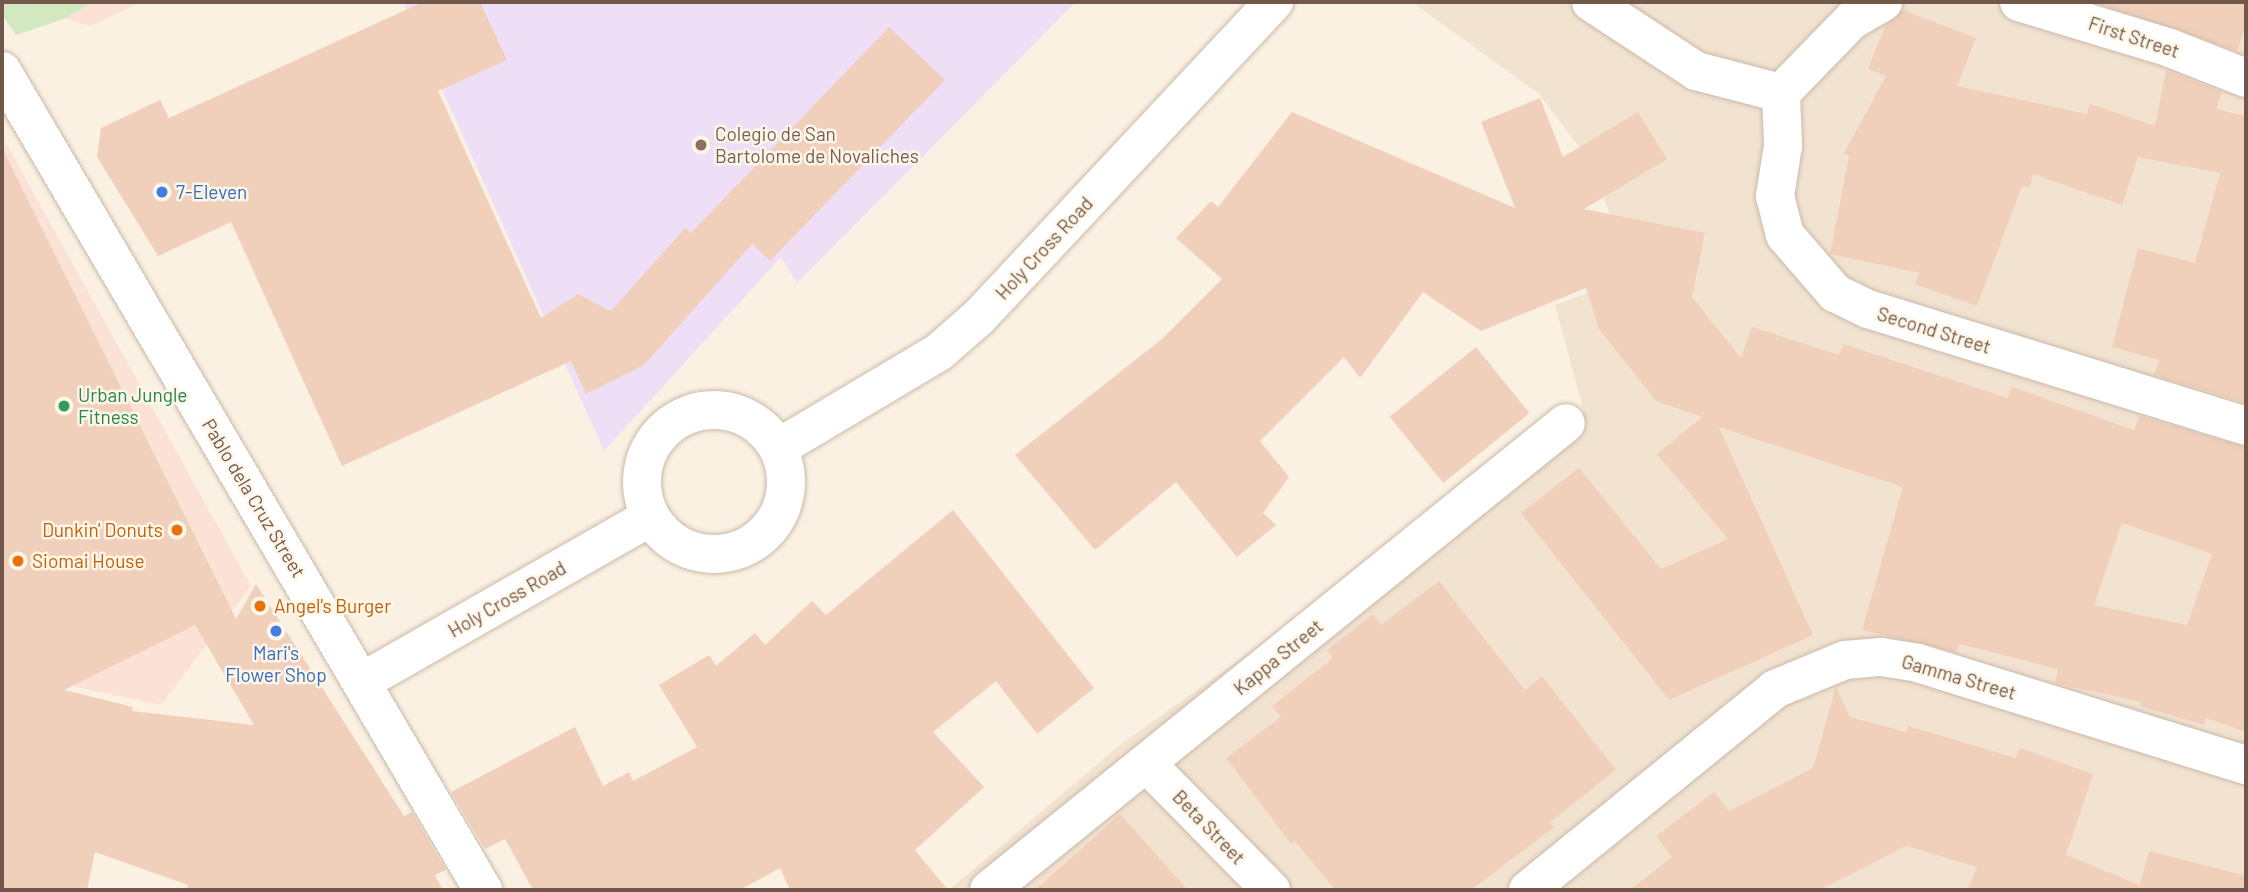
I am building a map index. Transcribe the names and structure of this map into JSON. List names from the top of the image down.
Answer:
{
  "streets": {
    "street": [
      "First Street",
      "Holy Cross Road",
      "Second Street",
      "Pablo dela Cruz Street",
      "Kappa Street",
      "Gamma Street",
      "Beta Street"
    ]
  },
  "crossings": [
    ["Holy Cross Road", "Pablo dela Cruz Street"],
    ["Kappa Street", "Beta Street"]
  ],
  "places": [
    "Colegio de San Bartolome de Novaliches",
    "7-Eleven",
    "Urban Jungle Fitness",
    "Dunkin' Donuts",
    "Siomai House",
    "Angel's Burger",
    "Mari's Flower Shop"
  ]
}
